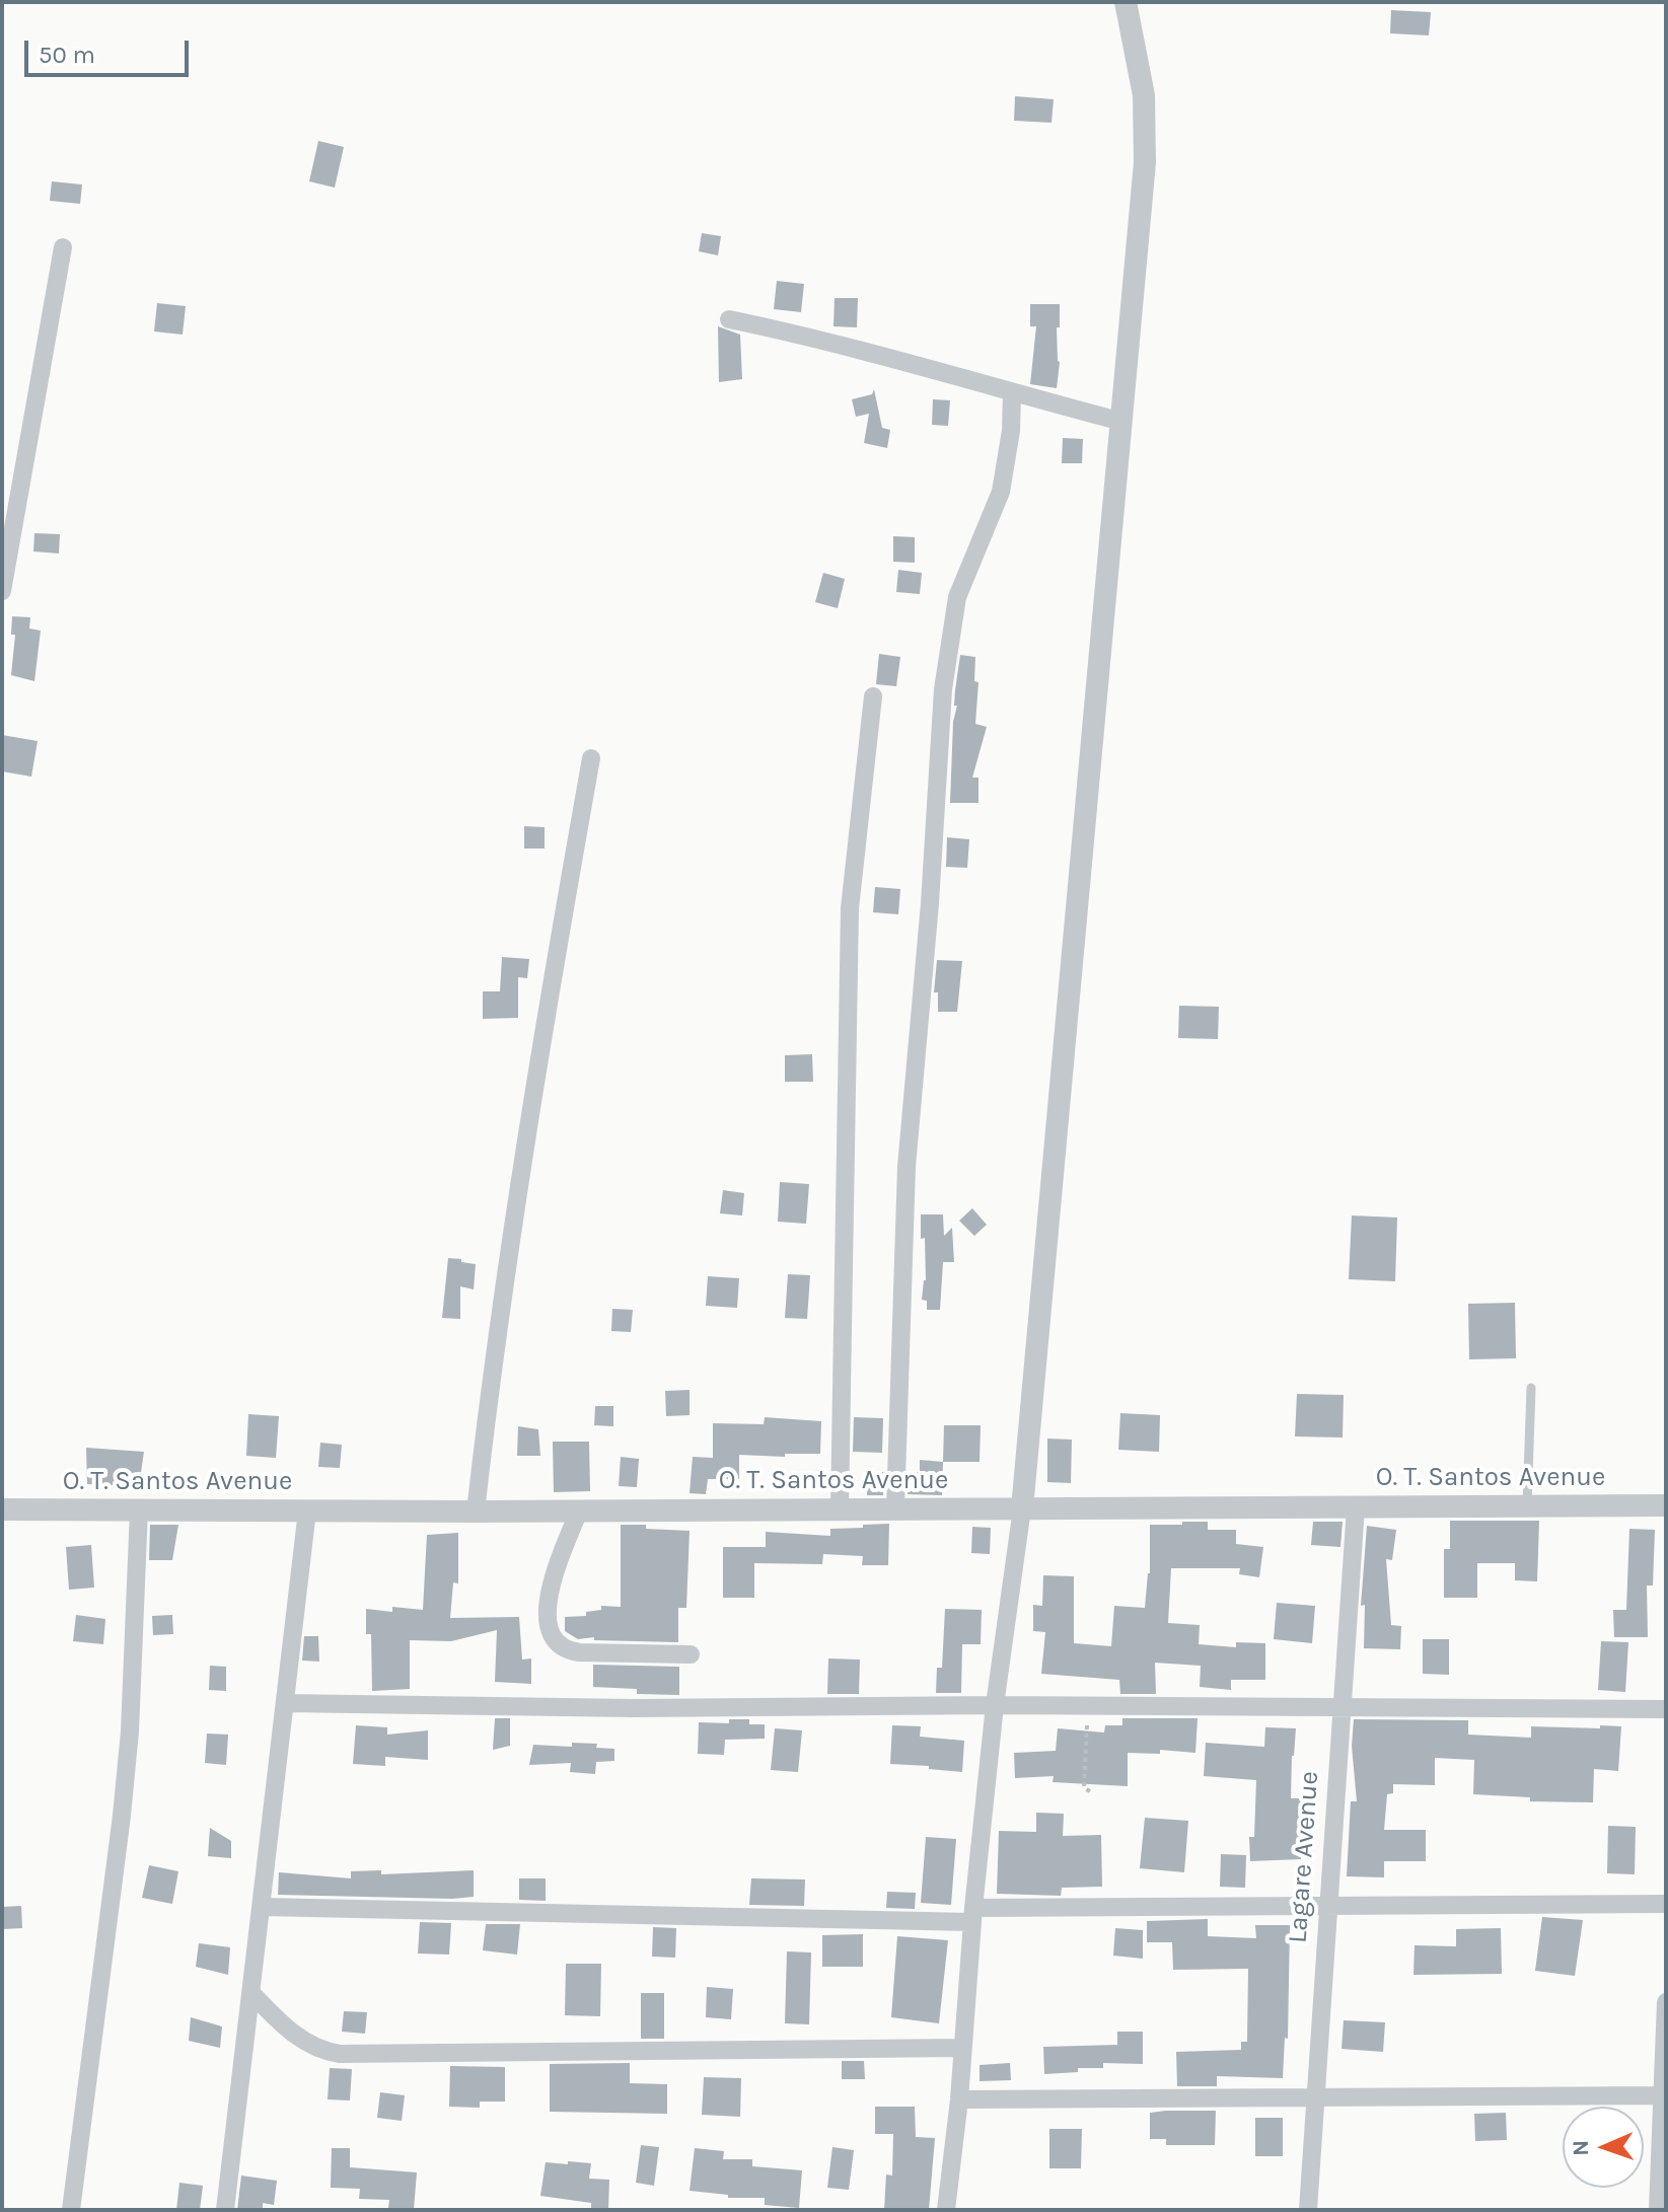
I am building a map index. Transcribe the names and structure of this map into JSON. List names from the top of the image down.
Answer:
{
  "streets": {
    "street": ["O. T. Santos Avenue", "Lagare Avenue"]
  },
  "crossings": [
    ["O. T. Santos Avenue", "Lagare Avenue"]
  ],
  "scale_bar": "50 m",
  "north": "left"
}
